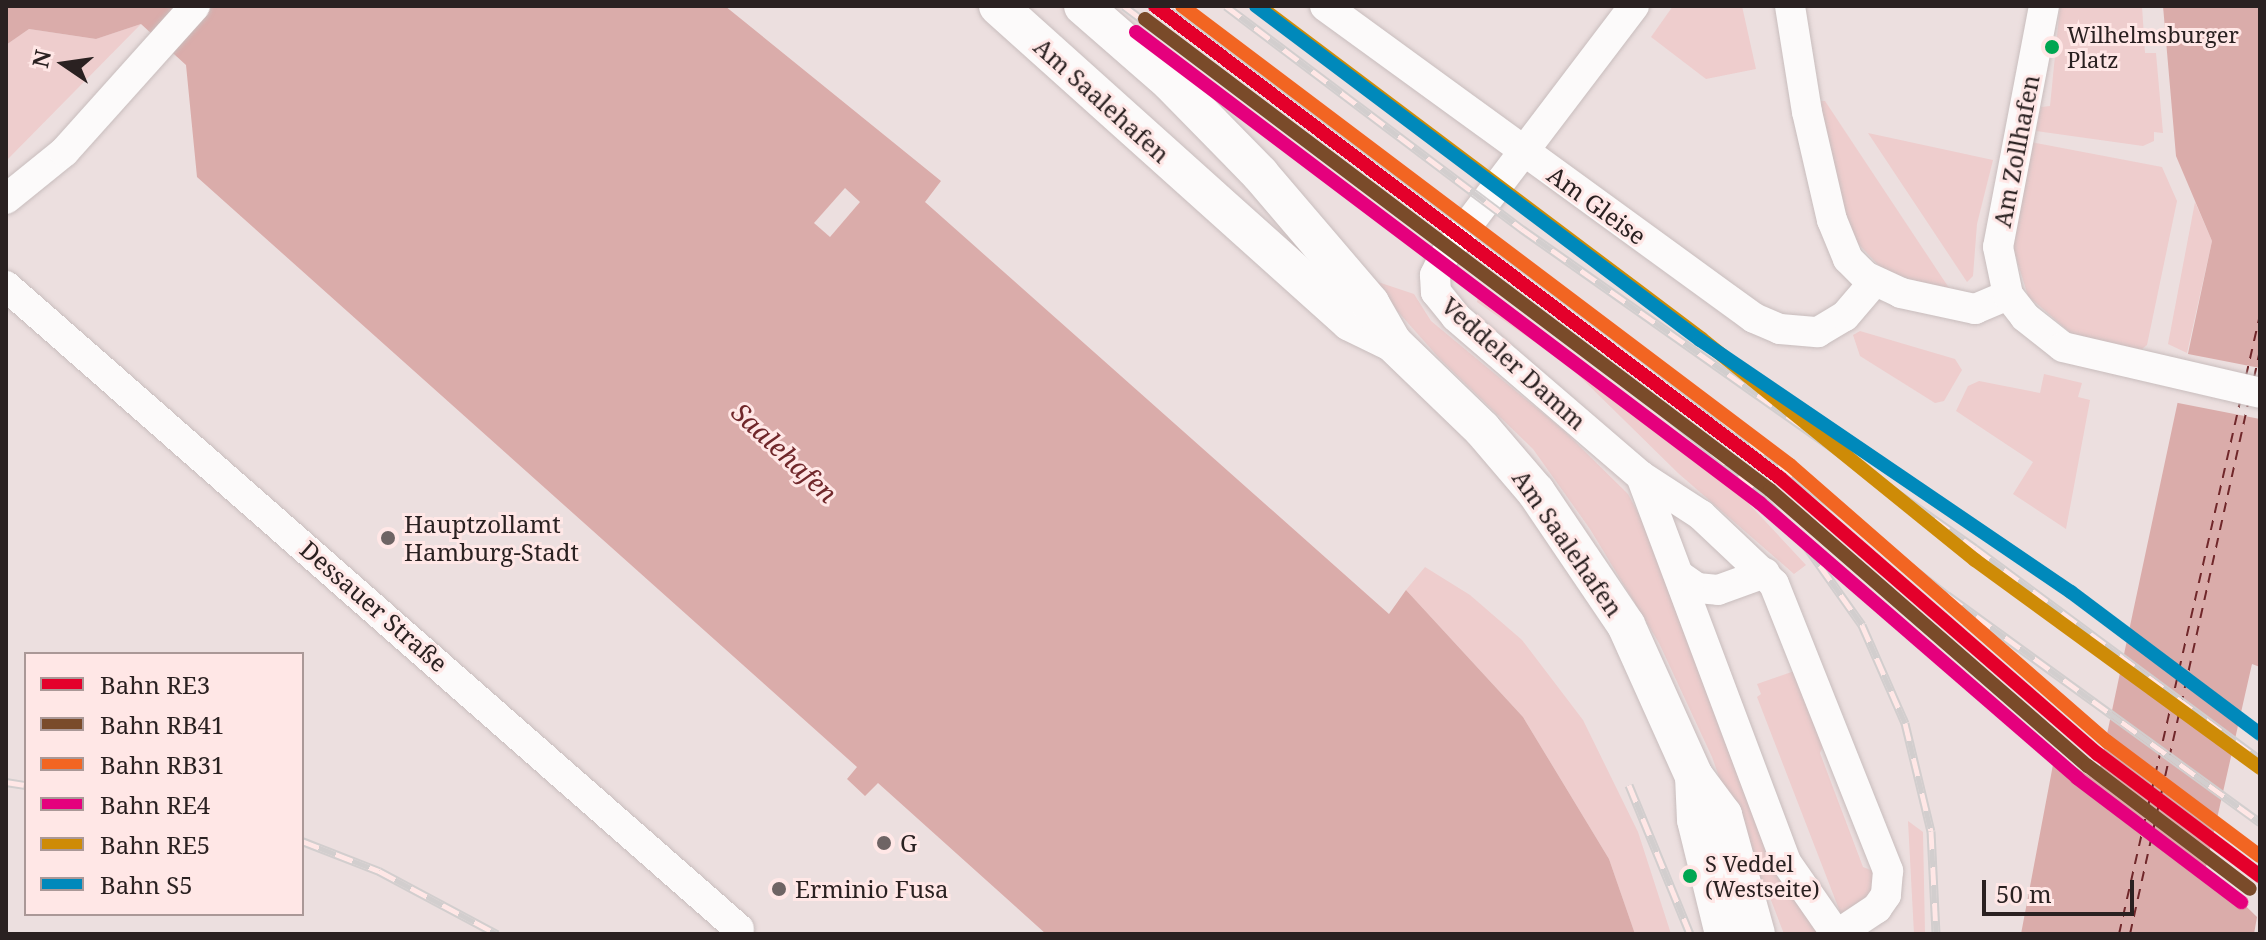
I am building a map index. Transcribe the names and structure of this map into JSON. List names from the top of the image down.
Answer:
{
  "streets": {
    "main road": ["Am Saalehafen"],
    "street": [
      "Am Zollhafen",
      "Am Gleise",
      "Veddeler Damm",
      "Dessauer Straße"
    ]
  },
  "crossings": [
    ["Am Gleise", "Veddeler Damm"]
  ],
  "water": ["Saalehafen"],
  "places": [
    "Wilhelmsburger Platz",
    "Hauptzollamt Hamburg-Stadt",
    "G",
    "S Veddel (Westseite)",
    "Erminio Fusa"
  ],
  "lines": [
    "rail line RE3",
    "rail line RB31",
    "rail line RE5",
    "rail line S5",
    "rail line RB41",
    "rail line RE4"
  ],
  "legend": [
    "Bahn RE3",
    "Bahn RB41",
    "Bahn RB31",
    "Bahn RE4",
    "Bahn RE5",
    "Bahn S5"
  ],
  "scale_bar": "50 m",
  "north": "left"
}
